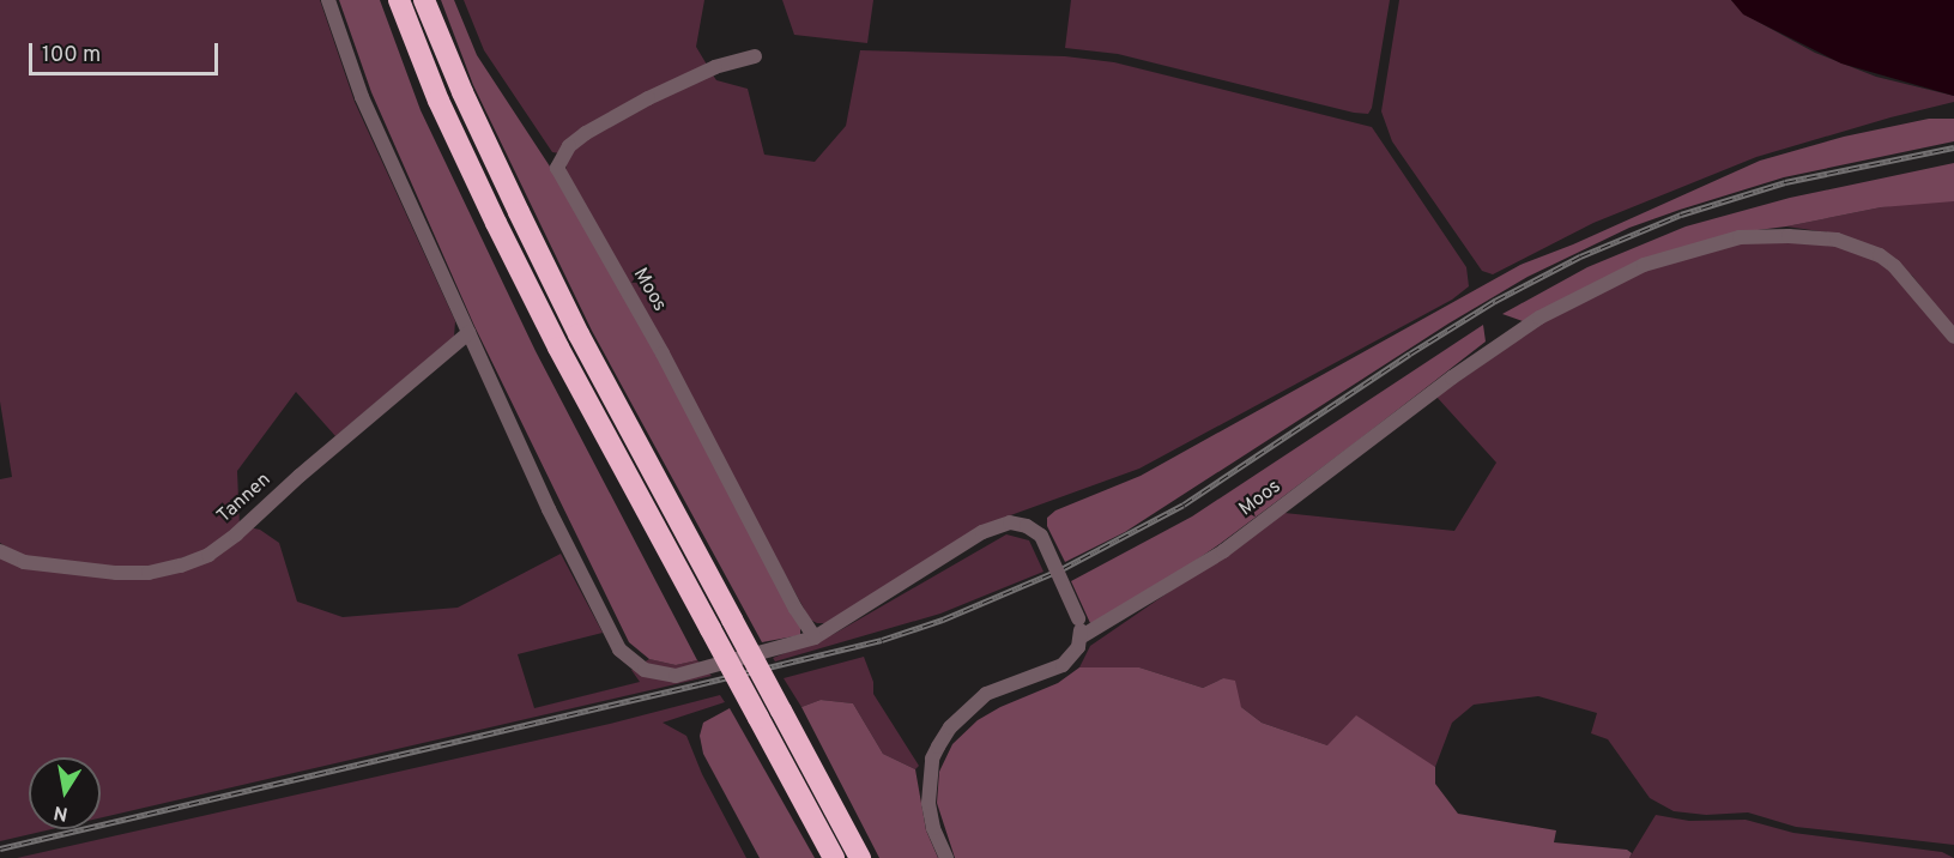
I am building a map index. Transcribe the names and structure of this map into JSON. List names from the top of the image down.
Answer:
{
  "streets": {
    "street": ["Moos", "Tannen"]
  },
  "scale_bar": "100 m",
  "north": "bottom"
}
